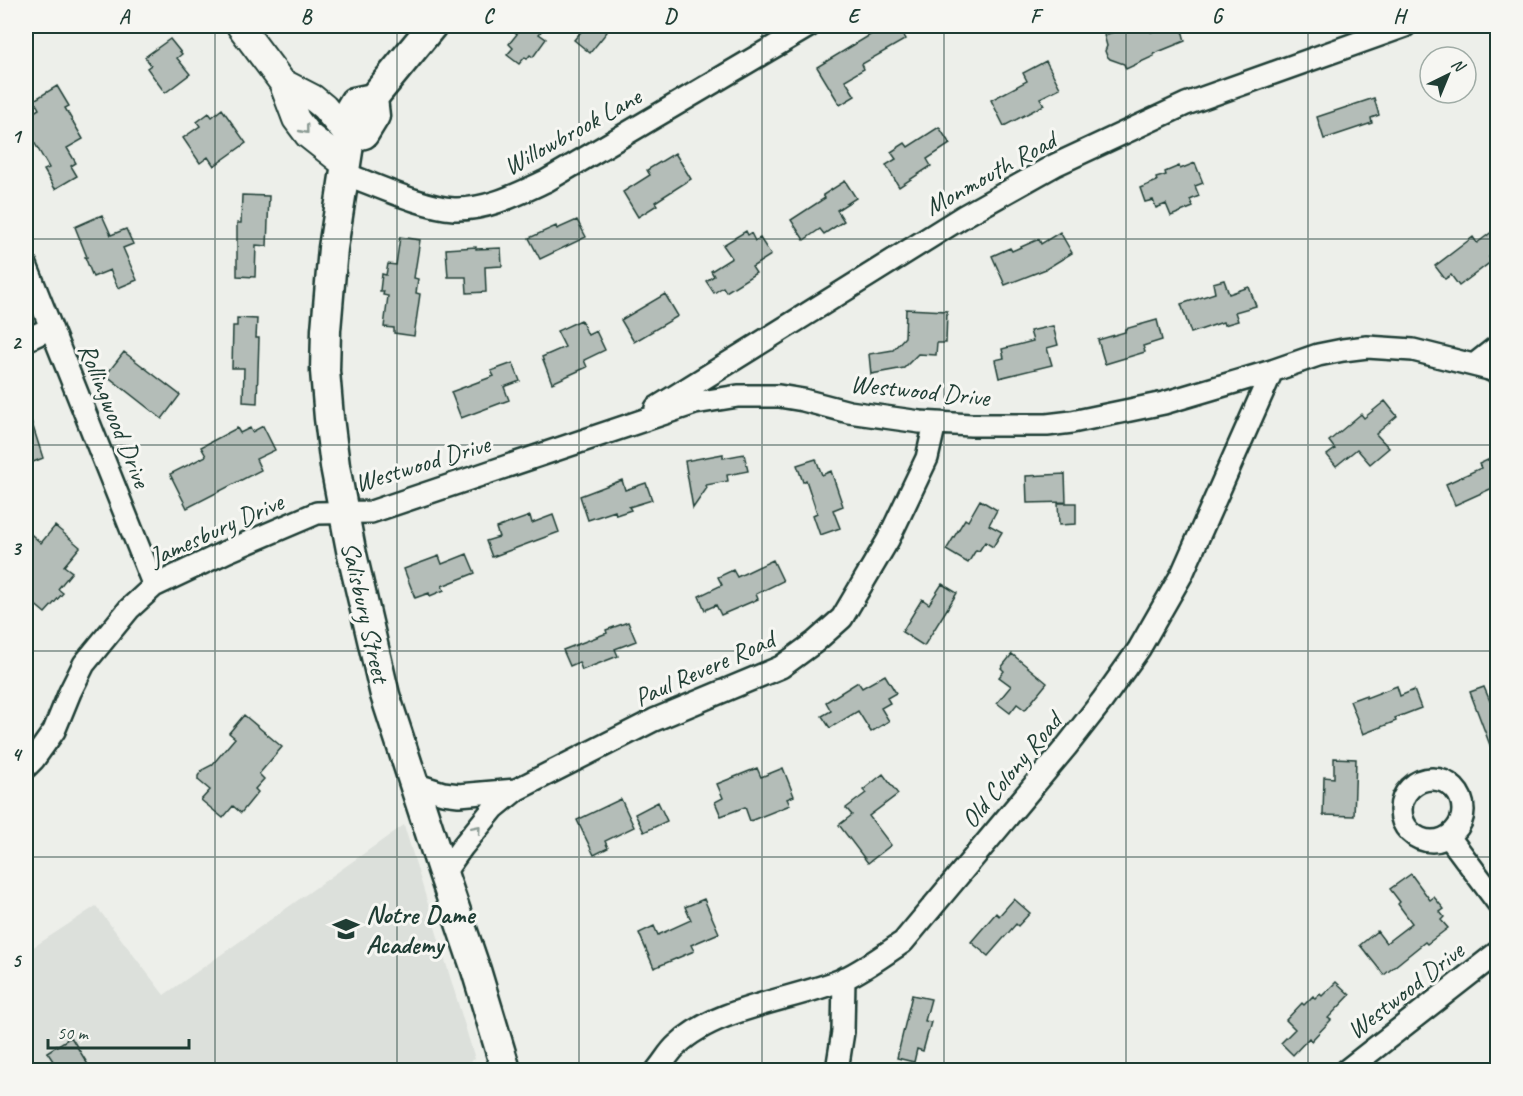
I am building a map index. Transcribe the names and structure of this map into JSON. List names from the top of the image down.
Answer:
{
  "streets": {
    "main road": ["Salisbury Street"],
    "street": [
      "Willowbrook Lane",
      "Monmouth Road",
      "Westwood Drive",
      "Rollingwood Drive",
      "Jamesbury Drive",
      "Paul Revere Road",
      "Old Colony Road"
    ]
  },
  "crossings": [
    ["Willowbrook Lane", "Salisbury Street"],
    ["Monmouth Road", "Westwood Drive"],
    ["Westwood Drive", "Jamesbury Drive"],
    ["Westwood Drive", "Salisbury Street"],
    ["Westwood Drive", "Paul Revere Road"],
    ["Westwood Drive", "Old Colony Road"],
    ["Rollingwood Drive", "Jamesbury Drive"],
    ["Jamesbury Drive", "Salisbury Street"],
    ["Salisbury Street", "Paul Revere Road"]
  ],
  "places": {
    "school or university": ["Notre Dame Academy"]
  },
  "scale_bar": "50 m",
  "north": "top right",
  "grid": {
    "columns": [
      "A",
      "B",
      "C",
      "D",
      "E",
      "F",
      "G",
      "H"
    ],
    "rows": [
      "1",
      "2",
      "3",
      "4",
      "5"
    ]
  }
}
